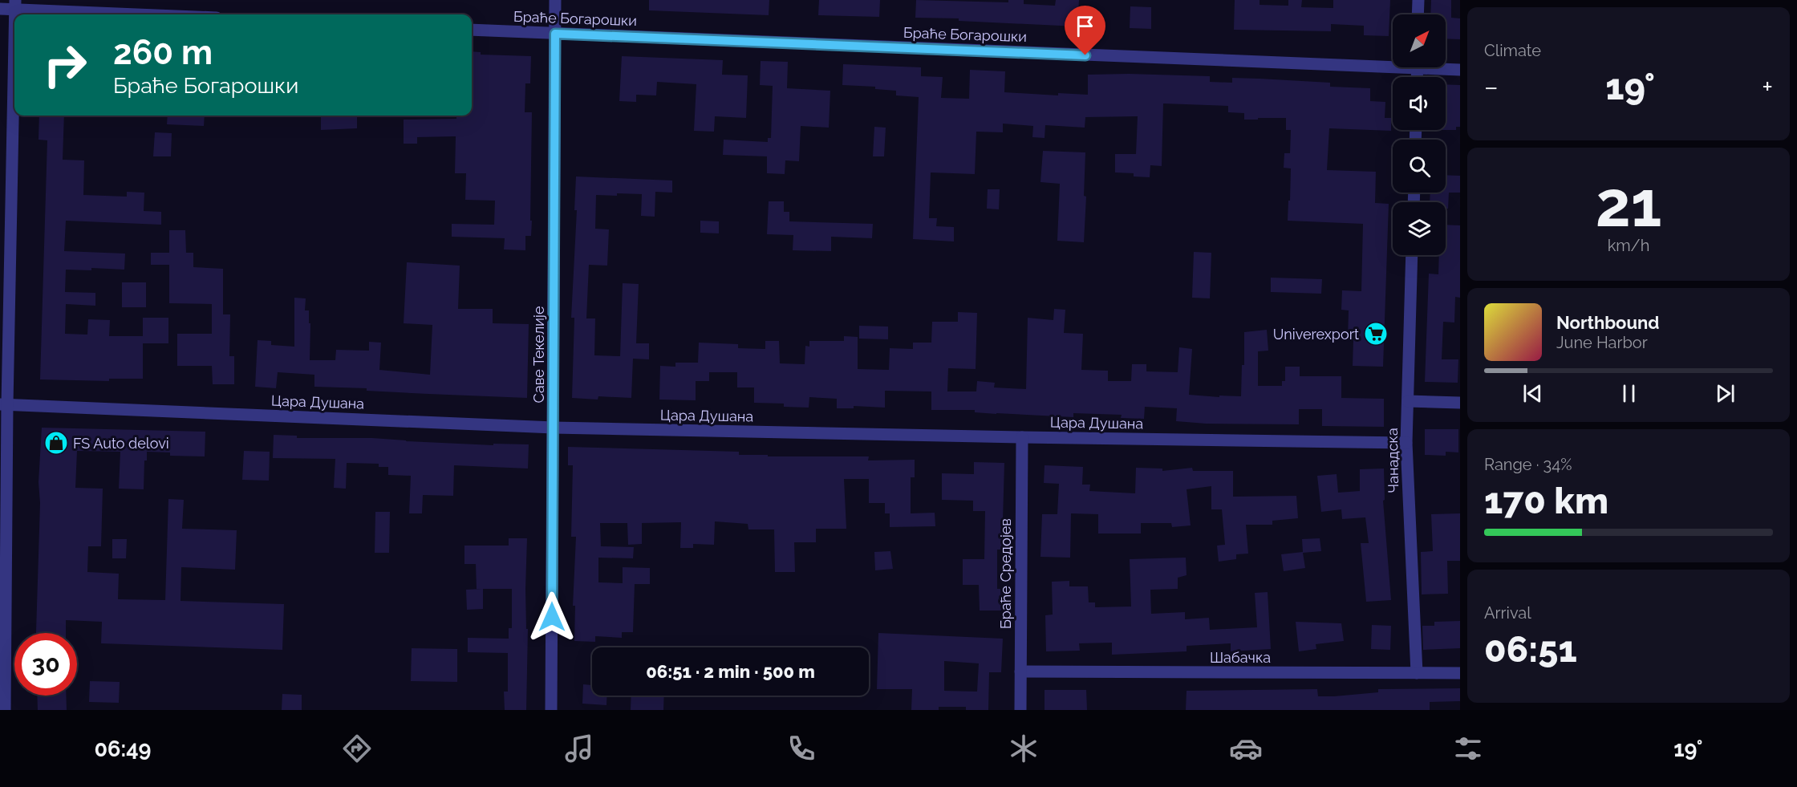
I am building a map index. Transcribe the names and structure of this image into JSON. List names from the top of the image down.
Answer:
{
  "streets": {
    "street": [
      "Браће Богарошки",
      "Саве Текелије",
      "Цара Душана",
      "Чанадска",
      "Браће Средојев",
      "Шабачка"
    ]
  },
  "crossings": [
    ["Браће Богарошки", "Саве Текелије"],
    ["Саве Текелије", "Цара Душана"],
    ["Цара Душана", "Чанадска"],
    ["Цара Душана", "Браће Средојев"],
    ["Чанадска", "Шабачка"],
    ["Браће Средојев", "Шабачка"]
  ],
  "places": {
    "supermarket": ["Univerexport"],
    "shop": ["FS Auto delovi"]
  },
  "north": "top right",
  "page": {
    "tile": [
      "Climate",
      ["21", "km/h"],
      ["Range · 34%", "170 km"],
      ["Arrival", "06:51"]
    ],
    "turn": ["260 m", "Браће Богарошки"],
    "heat": ["−", "19°", "+"],
    "song": ["Northbound", "June Harbor"],
    "limit": "30",
    "trip": "06:51 · 2 min · 500 m",
    "tabs": ["06:49", "19°"]
  }
}
